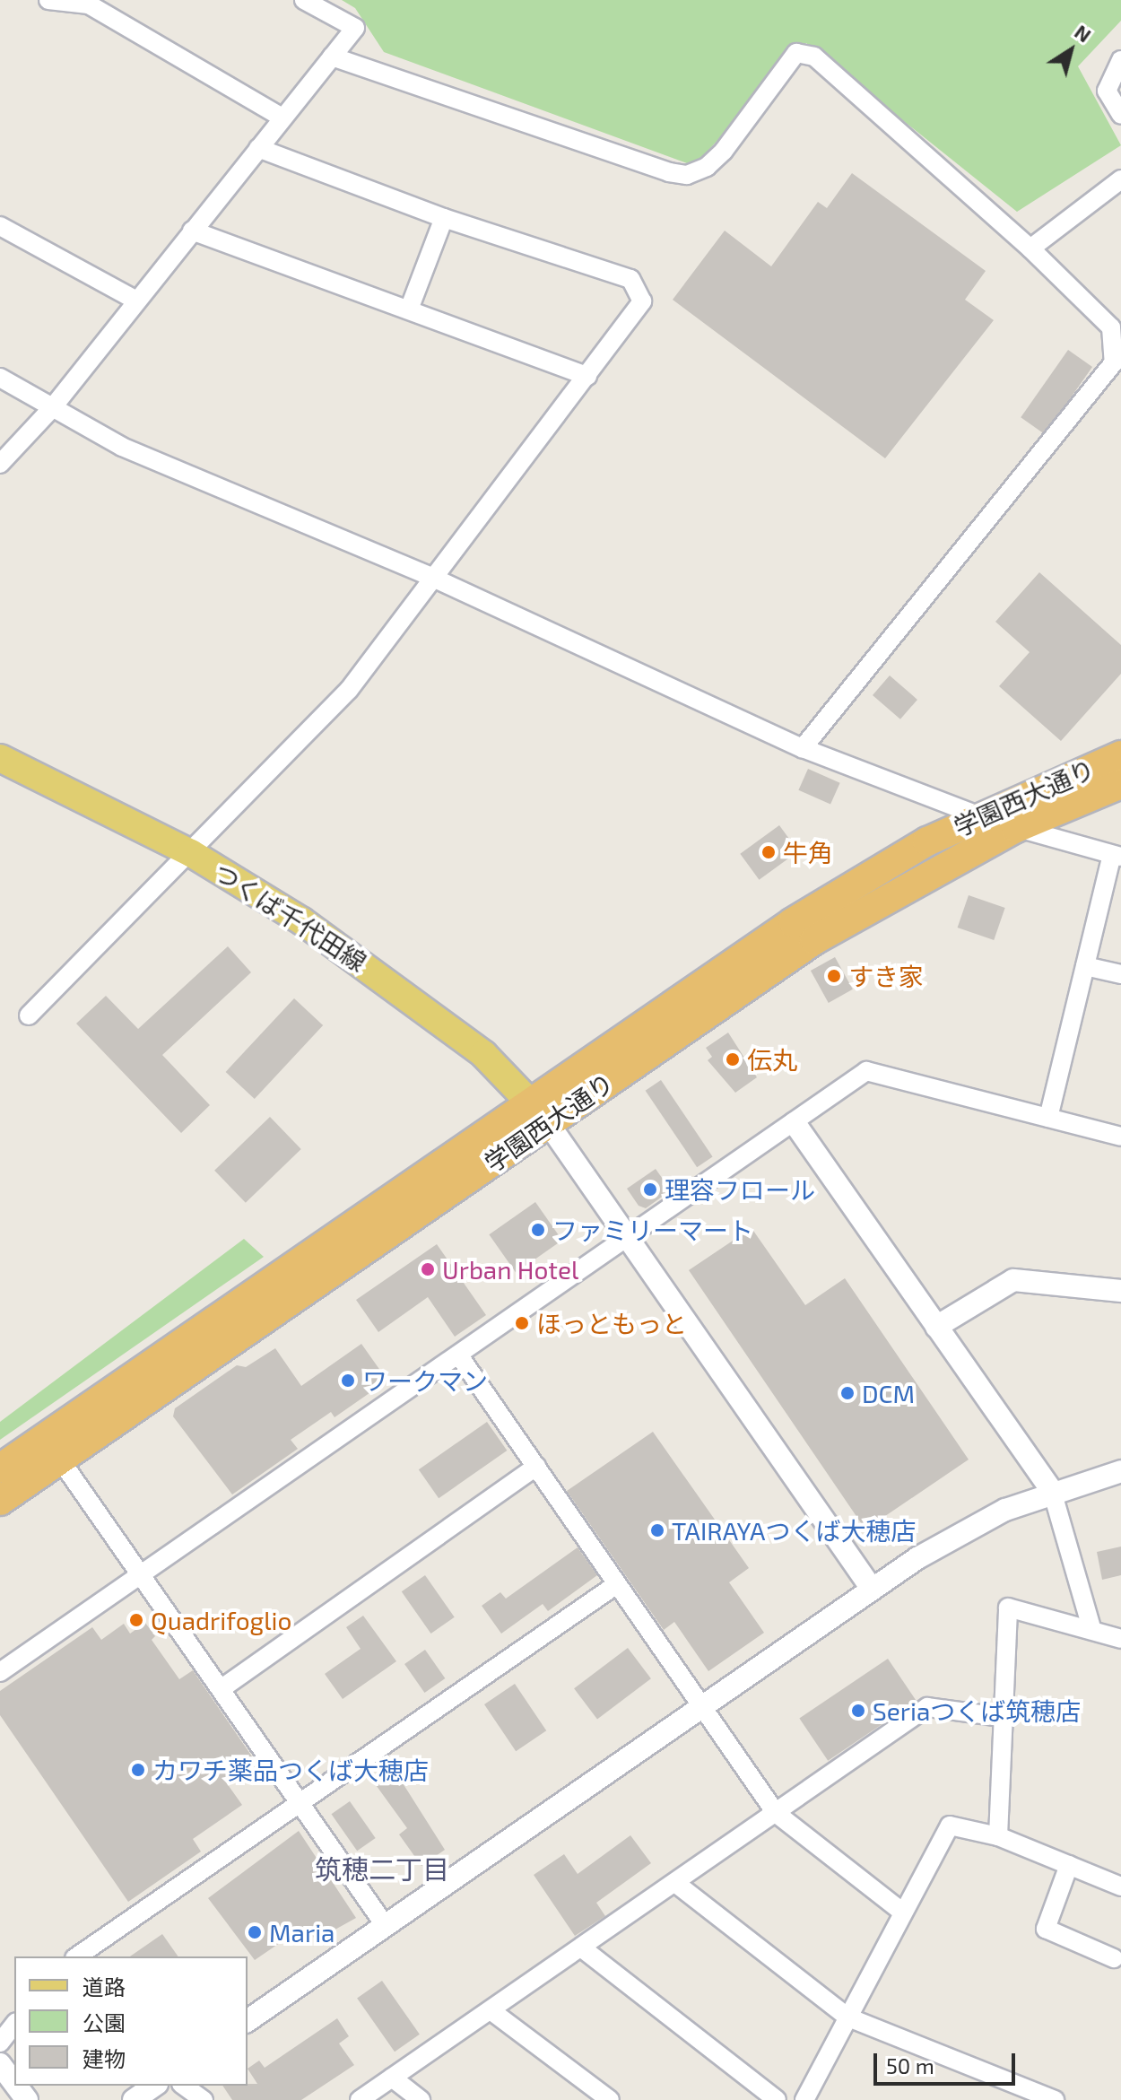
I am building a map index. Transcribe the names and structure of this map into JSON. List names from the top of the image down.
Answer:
{
  "streets": {
    "highway": ["学園西大通り"],
    "main road": ["つくば千代田線"]
  },
  "crossings": [
    ["学園西大通り", "つくば千代田線"]
  ],
  "districts": ["筑穂二丁目"],
  "places": [
    "牛角",
    "すき家",
    "伝丸",
    "理容フロール",
    "ファミリーマート",
    "Urban Hotel",
    "ほっともっと",
    "ワークマン",
    "DCM",
    "TAIRAYAつくば大穂店",
    "Quadrifoglio",
    "Seriaつくば筑穂店",
    "カワチ薬品つくば大穂店",
    "Maria"
  ],
  "legend": ["道路", "公園", "建物"],
  "scale_bar": "50 m",
  "north": "top right"
}
